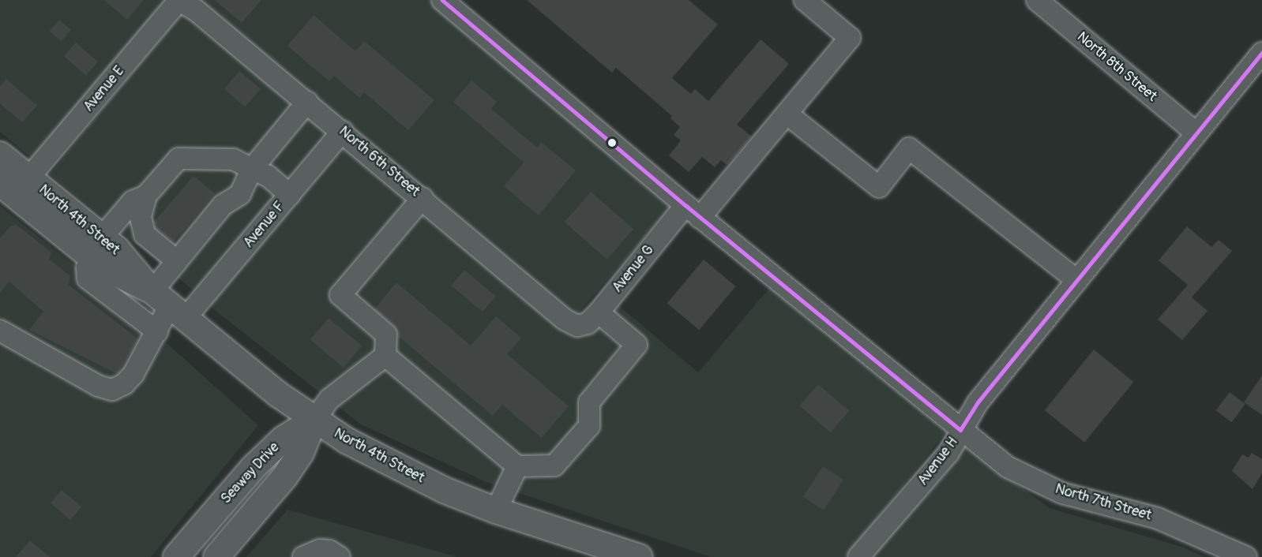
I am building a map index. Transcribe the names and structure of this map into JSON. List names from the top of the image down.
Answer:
{
  "streets": {
    "main road": ["North 4th Street", "Seaway Drive"],
    "street": [
      "North 8th Street",
      "Avenue E",
      "North 6th Street",
      "Avenue F",
      "Avenue G",
      "Avenue H",
      "North 7th Street"
    ]
  },
  "crossings": [
    ["North 8th Street", "Avenue H"],
    ["Avenue E", "North 6th Street"],
    ["Avenue E", "North 4th Street"],
    ["North 6th Street", "Avenue F"],
    ["North 6th Street", "Avenue G"],
    ["North 4th Street", "Avenue F"],
    ["North 4th Street", "Seaway Drive"],
    ["Avenue G", "North 7th Street"],
    ["Avenue H", "North 7th Street"]
  ]
}
